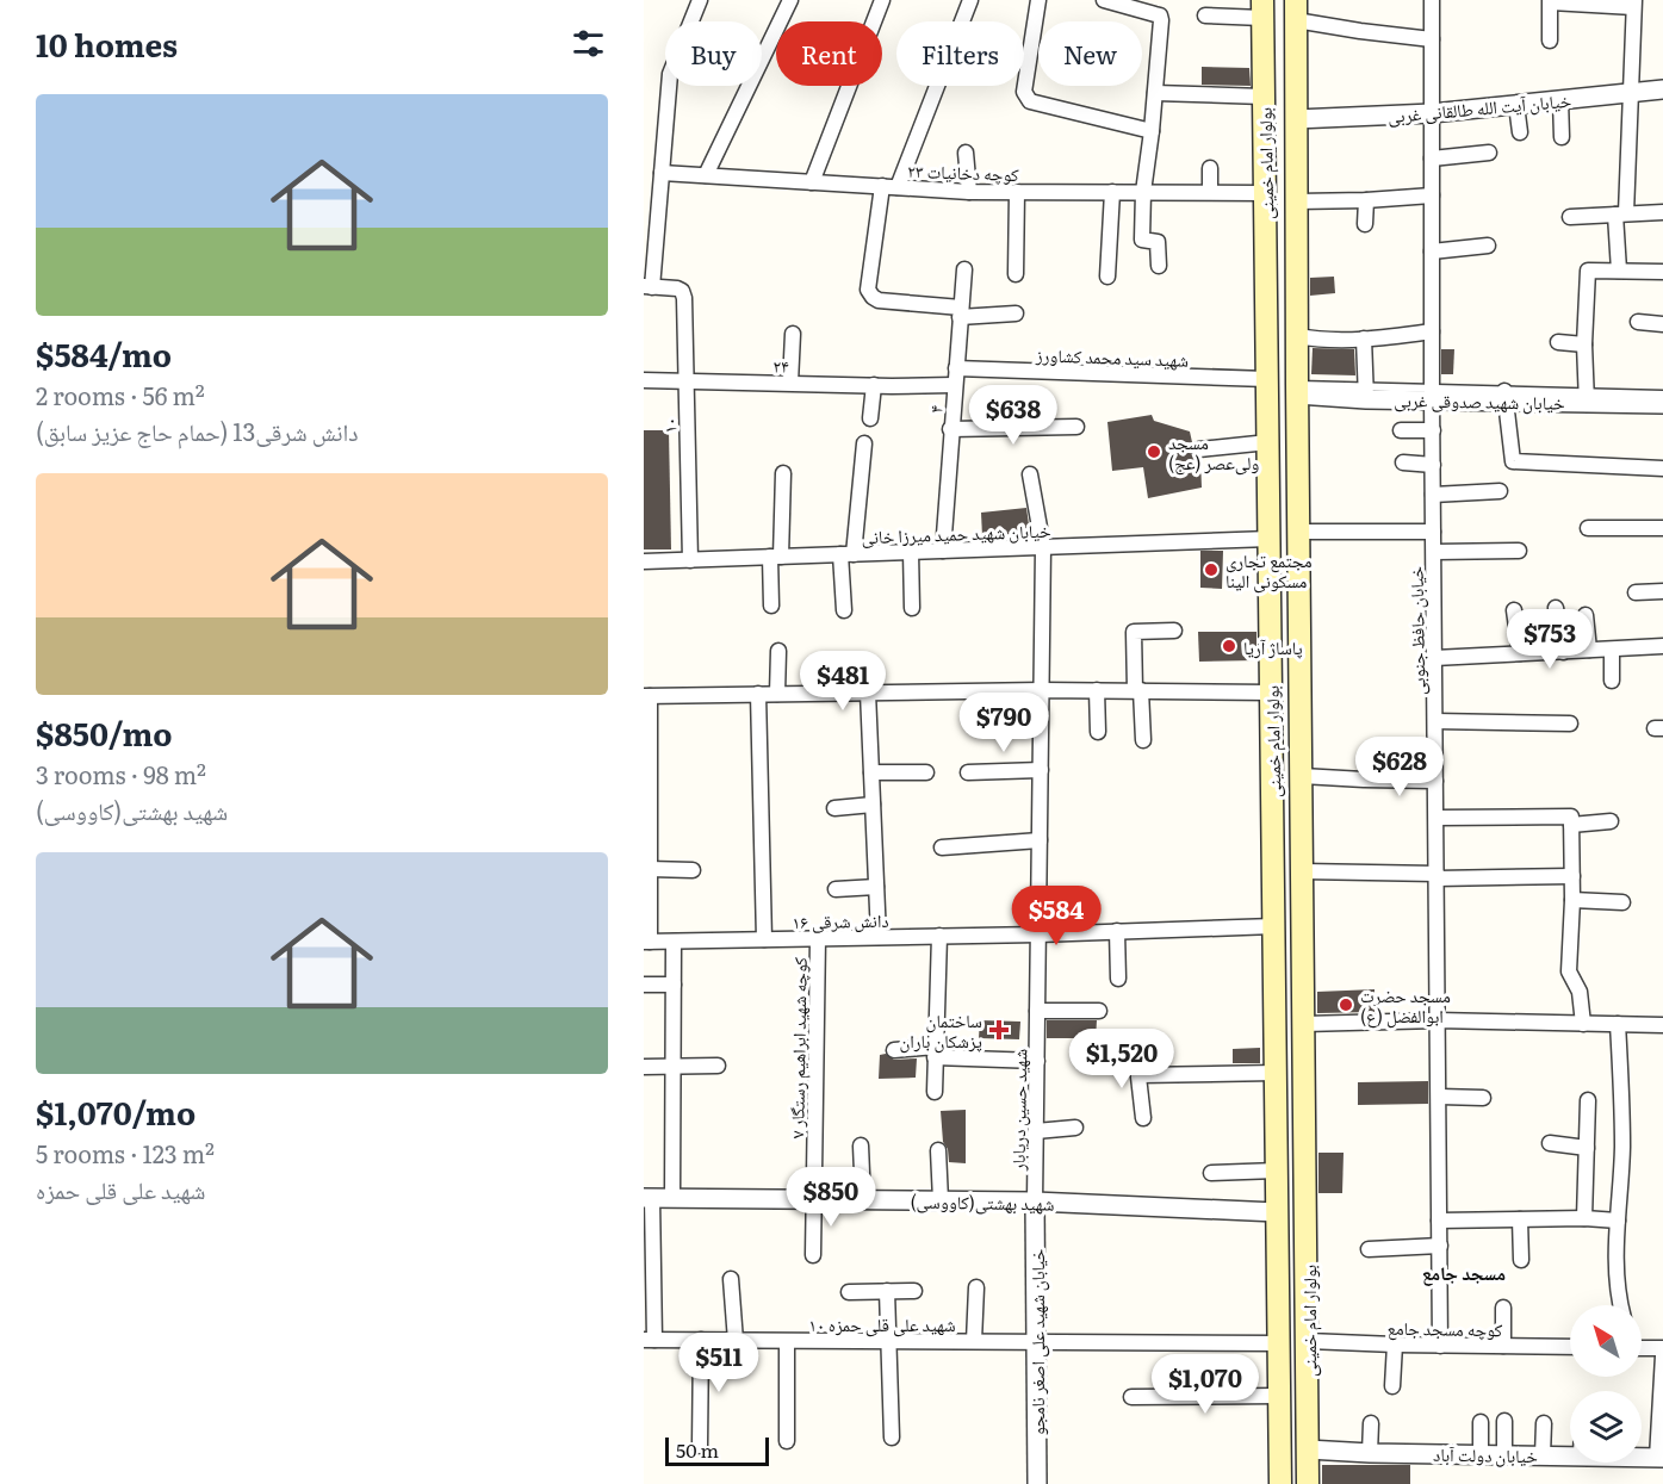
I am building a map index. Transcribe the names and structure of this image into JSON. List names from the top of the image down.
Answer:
{
  "streets": {
    "main road": ["بولوار امام خمینی"],
    "street": [
      "خیابان آیت الله طالقانی غربی",
      "کوچه دخانیات ۲۳",
      "شهید سید محمد کشاورز",
      "۲۴",
      "خیابان شهید صدوقی غربی",
      "۴",
      "۱۰",
      "خیابان شهید حمید میرزا خانی",
      "خیابان حافظ جنوبی",
      "دانش شرقی ۱۶",
      "کوچه شهید ابراهیم رستگار ۷",
      "شهید حسین دریابار",
      "شهید بهشتی(کاووسی)",
      "شهید علی قلی حمزه ۱۰",
      "کوچه مسجد جامع",
      "خیابان شهید علی اصغر نامجو",
      "خیابان دولت آباد"
    ]
  },
  "crossings": [
    ["خیابان آیت الله طالقانی غربی", "بولوار امام خمینی"],
    ["خیابان آیت الله طالقانی غربی", "خیابان حافظ جنوبی"],
    ["بولوار امام خمینی", "کوچه دخانیات ۲۳"],
    ["بولوار امام خمینی", "شهید سید محمد کشاورز"],
    ["بولوار امام خمینی", "خیابان شهید صدوقی غربی"],
    ["بولوار امام خمینی", "خیابان شهید حمید میرزا خانی"],
    ["بولوار امام خمینی", "دانش شرقی ۱۶"],
    ["بولوار امام خمینی", "شهید بهشتی(کاووسی)"],
    ["بولوار امام خمینی", "شهید علی قلی حمزه ۱۰"],
    ["بولوار امام خمینی", "کوچه مسجد جامع"],
    ["بولوار امام خمینی", "خیابان دولت آباد"],
    ["شهید سید محمد کشاورز", "۴"],
    ["۲۴", "۴"],
    ["۲۴", "۱۰"],
    ["خیابان شهید صدوقی غربی", "خیابان حافظ جنوبی"],
    ["۴", "خیابان شهید حمید میرزا خانی"],
    ["۱۰", "خیابان شهید حمید میرزا خانی"],
    ["خیابان شهید حمید میرزا خانی", "شهید حسین دریابار"],
    ["خیابان حافظ جنوبی", "کوچه مسجد جامع"],
    ["دانش شرقی ۱۶", "کوچه شهید ابراهیم رستگار ۷"],
    ["دانش شرقی ۱۶", "شهید حسین دریابار"],
    ["کوچه شهید ابراهیم رستگار ۷", "شهید بهشتی(کاووسی)"],
    ["شهید حسین دریابار", "شهید بهشتی(کاووسی)"],
    ["شهید حسین دریابار", "خیابان شهید علی اصغر نامجو"],
    ["شهید بهشتی(کاووسی)", "خیابان شهید علی اصغر نامجو"],
    ["شهید علی قلی حمزه ۱۰", "خیابان شهید علی اصغر نامجو"]
  ],
  "districts": ["مسجد جامع"],
  "places": {
    "other": [
      "مسجد ولی‌عصر (عج)",
      "مجتمع تجاری مسکونی الینا",
      "پاساژ آریا",
      "مسجد حضرت ابوالفضل (ع)"
    ],
    "health": ["ساختمان پزشکان باران"]
  },
  "scale_bar": "50 m",
  "north": "top left",
  "page": {
    "heading": "10 homes",
    "chip": [
      "Buy",
      "Rent",
      "Filters",
      "New"
    ],
    "list": [
      {
        "name": "$584/mo",
        "note": "2 rooms · 56 m² · دانش شرقی13 (حمام حاج عزیز سابق)"
      },
      {
        "name": "$850/mo",
        "note": "3 rooms · 98 m² · شهید بهشتی(کاووسی)"
      },
      {
        "name": "$1,070/mo",
        "note": "5 rooms · 123 m² · شهید علی قلی حمزه"
      }
    ],
    "price": [
      "$638",
      "$753",
      "$481",
      "$790",
      "$628",
      "$584",
      "$1,520",
      "$850",
      "$511",
      "$1,070"
    ],
    "scale": "50 m"
  }
}
